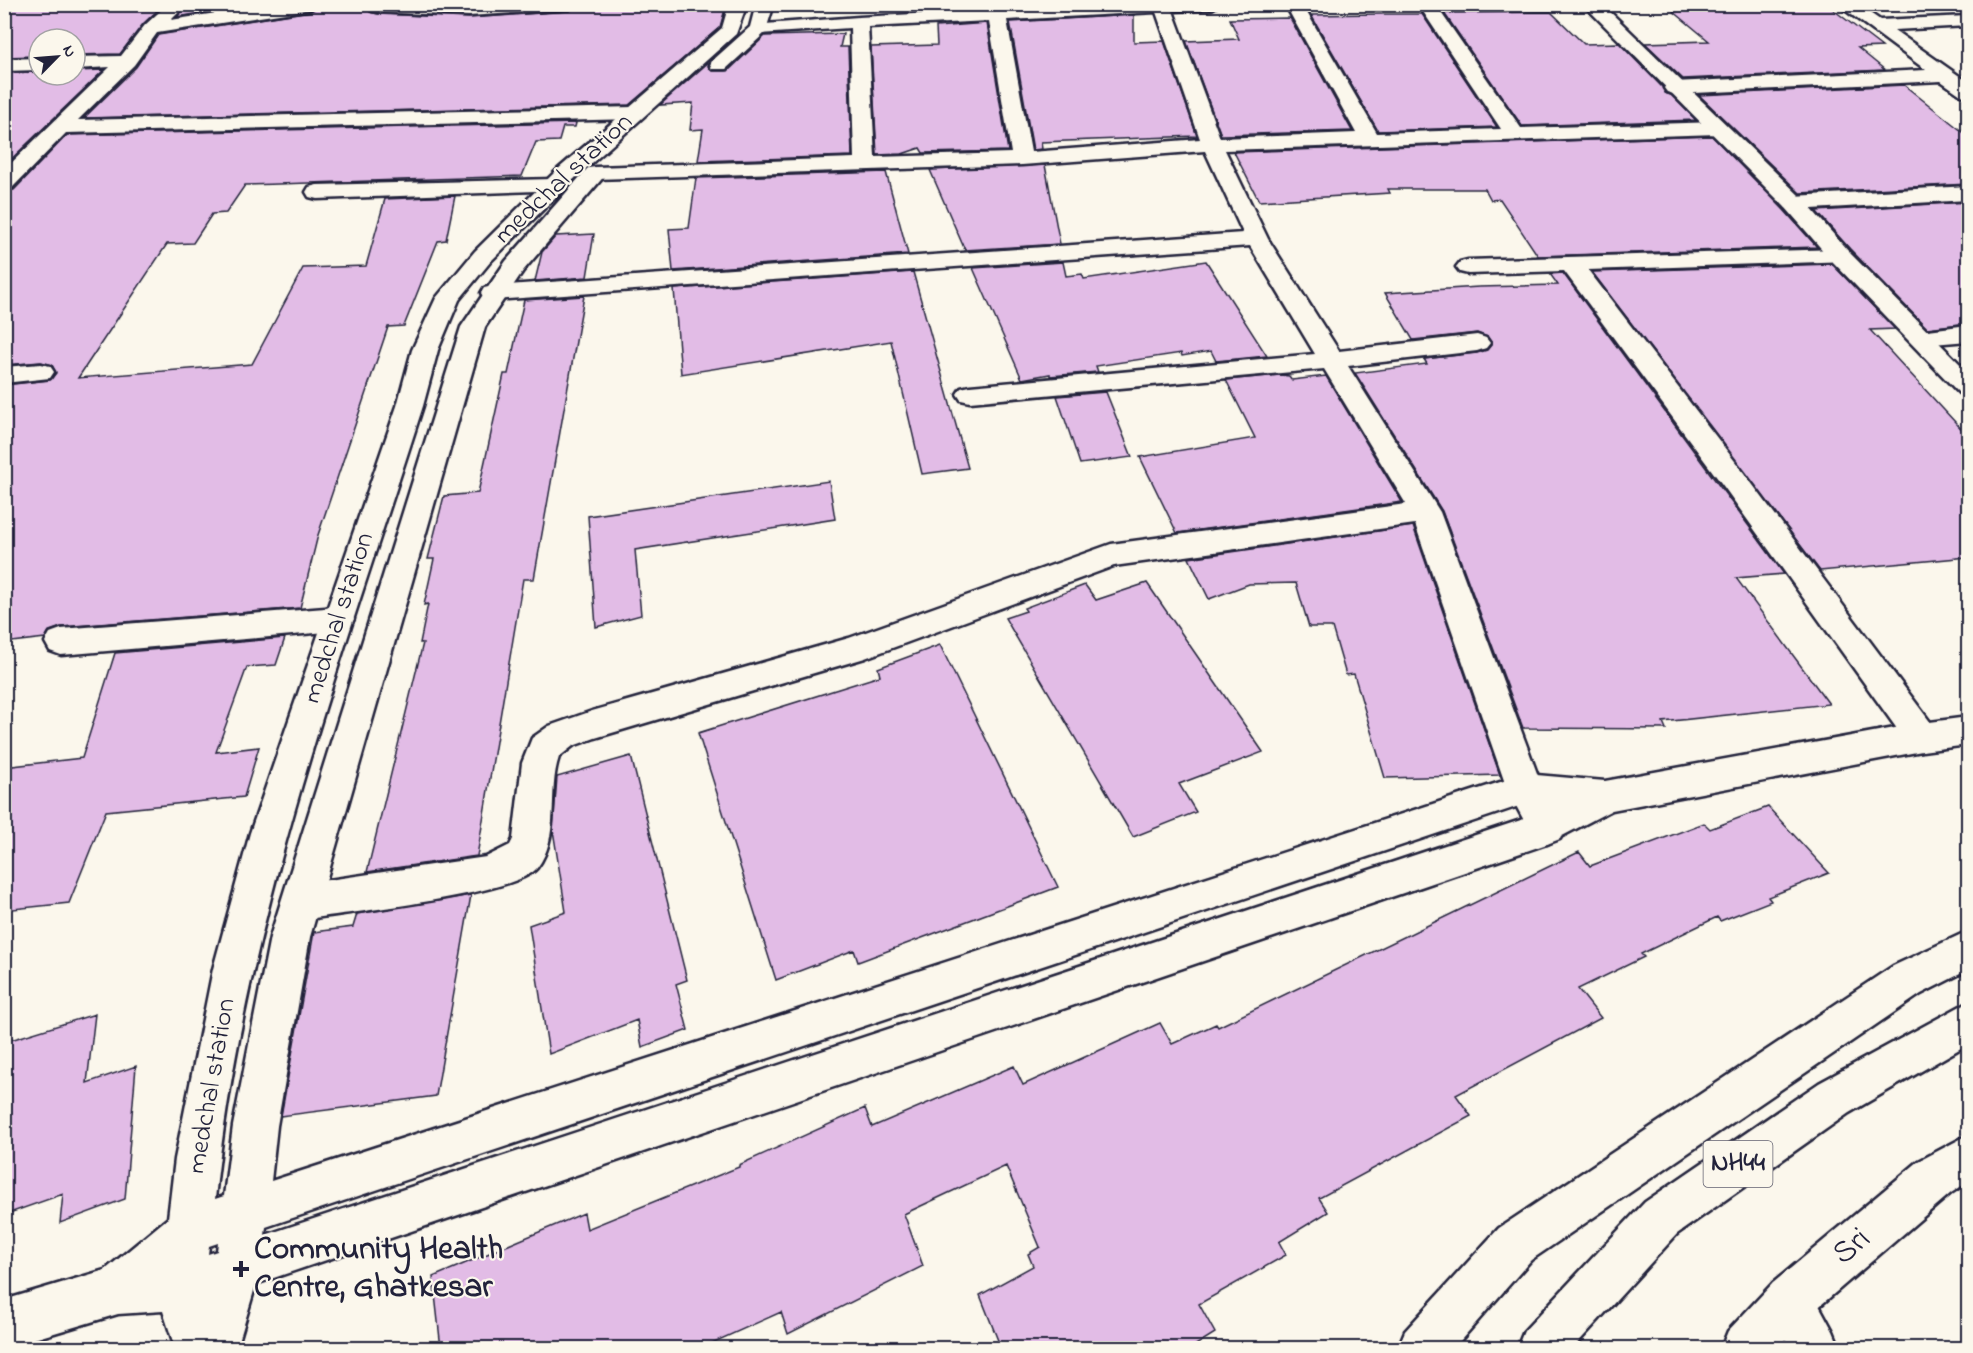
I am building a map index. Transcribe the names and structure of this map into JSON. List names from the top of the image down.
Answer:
{
  "streets": {
    "main road": ["medchal station", "NH44", "Sri"]
  },
  "places": {
    "health": ["Community Health Centre, Ghatkesar"]
  },
  "north": "top right"
}
